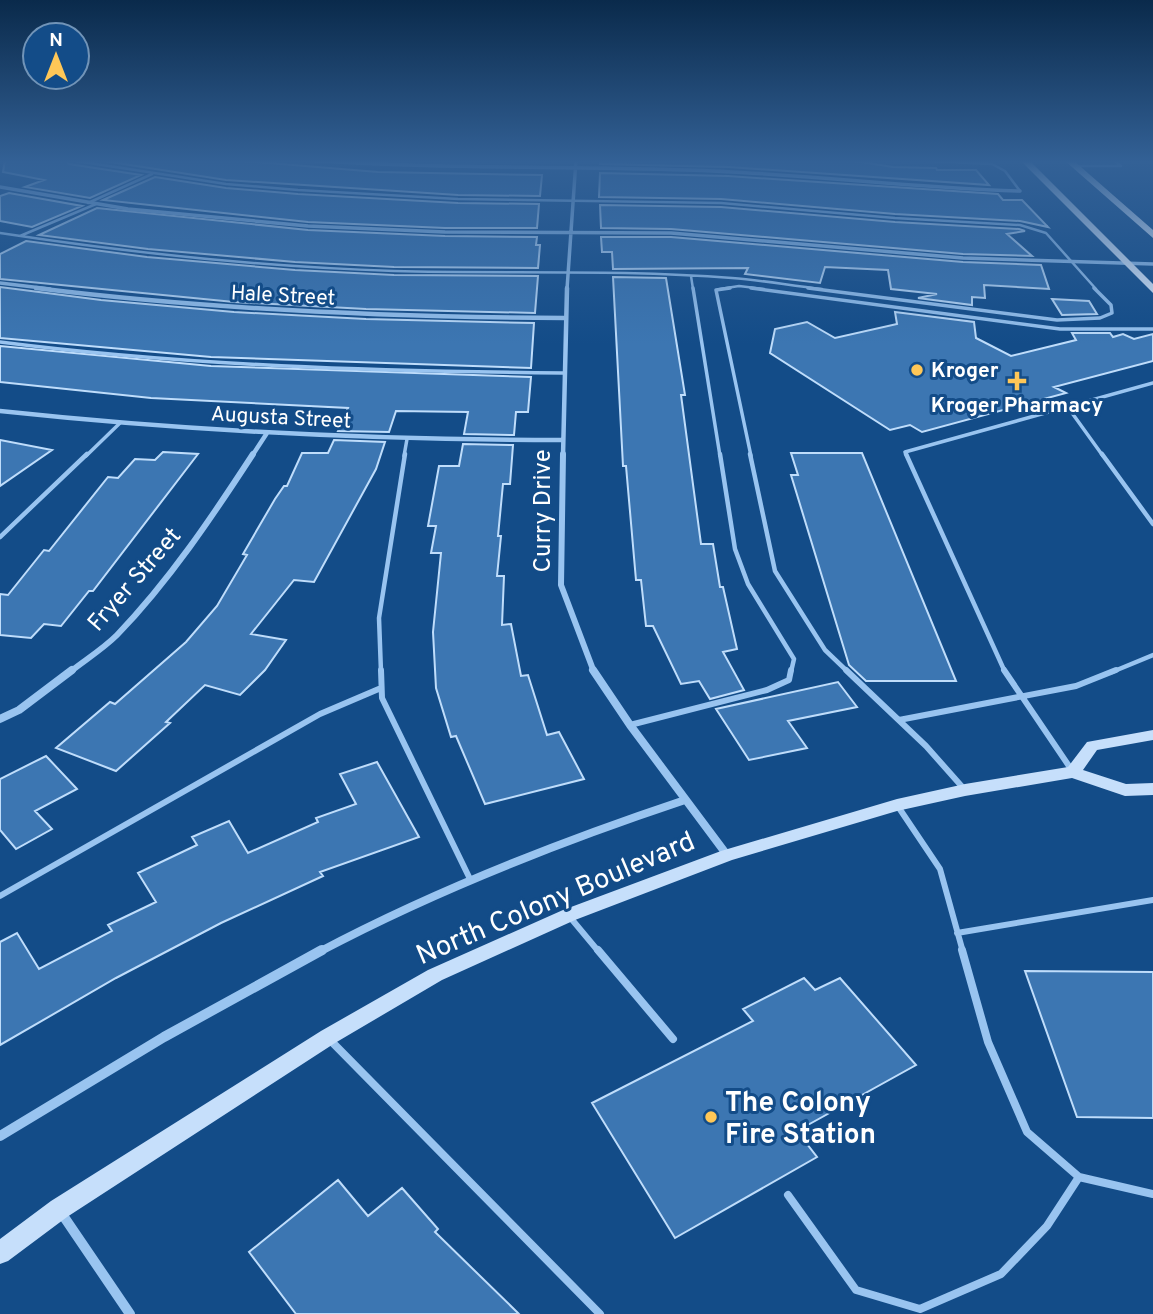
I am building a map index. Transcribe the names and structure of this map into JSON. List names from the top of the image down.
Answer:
{
  "streets": {
    "main road": ["North Colony Boulevard"],
    "street": [
      "Hale Street",
      "Augusta Street",
      "Curry Drive",
      "Fryer Street"
    ]
  },
  "crossings": [
    ["Hale Street", "Curry Drive"],
    ["Augusta Street", "Curry Drive"],
    ["Augusta Street", "Fryer Street"],
    ["Curry Drive", "North Colony Boulevard"]
  ],
  "places": {
    "other": ["Kroger", "The Colony Fire Station"],
    "health": ["Kroger Pharmacy"]
  },
  "north": "top"
}
